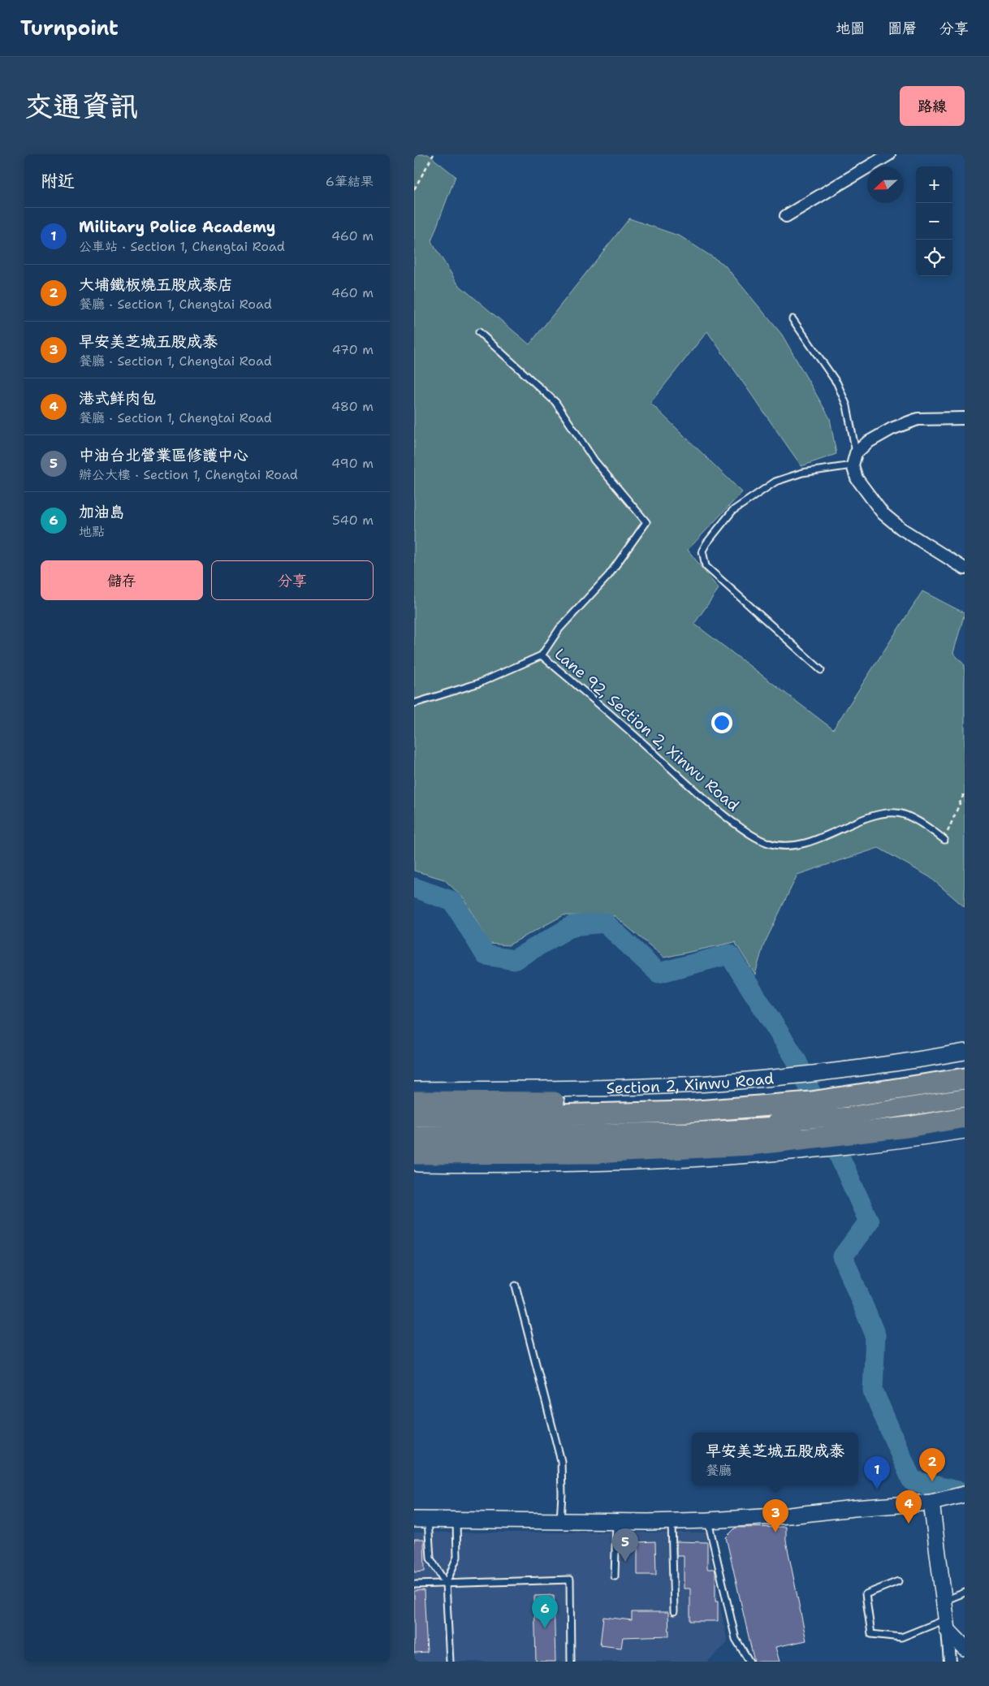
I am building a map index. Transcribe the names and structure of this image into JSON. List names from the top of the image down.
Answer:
{
  "streets": {
    "main road": ["Section 2, Xinwu Road"],
    "lane": ["Lane 92, Section 2, Xinwu Road"]
  },
  "north": "left",
  "page": {
    "header": "Turnpoint",
    "nav": ["地圖", "圖層", "分享"],
    "buttons": [
      "路線",
      ["儲存", "分享"]
    ],
    "title": "交通資訊",
    "heading": ["附近", "6筆結果"],
    "map_buttons": ["+", "−"],
    "list": [
      {
        "mark": "1",
        "name": "Military Police Academy",
        "note": "公車站 · Section 1, Chengtai Road",
        "value": "460 m"
      },
      {
        "mark": "2",
        "name": "大埔鐵板燒五股成泰店",
        "note": "餐廳 · Section 1, Chengtai Road",
        "value": "460 m"
      },
      {
        "mark": "3",
        "name": "早安美芝城五股成泰",
        "note": "餐廳 · Section 1, Chengtai Road",
        "value": "470 m"
      },
      {
        "mark": "4",
        "name": "港式鲜肉包",
        "note": "餐廳 · Section 1, Chengtai Road",
        "value": "480 m"
      },
      {
        "mark": "5",
        "name": "中油台北營業區修護中心",
        "note": "辦公大樓 · Section 1, Chengtai Road",
        "value": "490 m"
      },
      {
        "mark": "6",
        "name": "加油島",
        "note": "地點",
        "value": "540 m"
      }
    ],
    "popup": ["早安美芝城五股成泰", "餐廳"],
    "pins": [
      "2",
      "1",
      "4",
      "3",
      "5",
      "6"
    ]
  }
}
